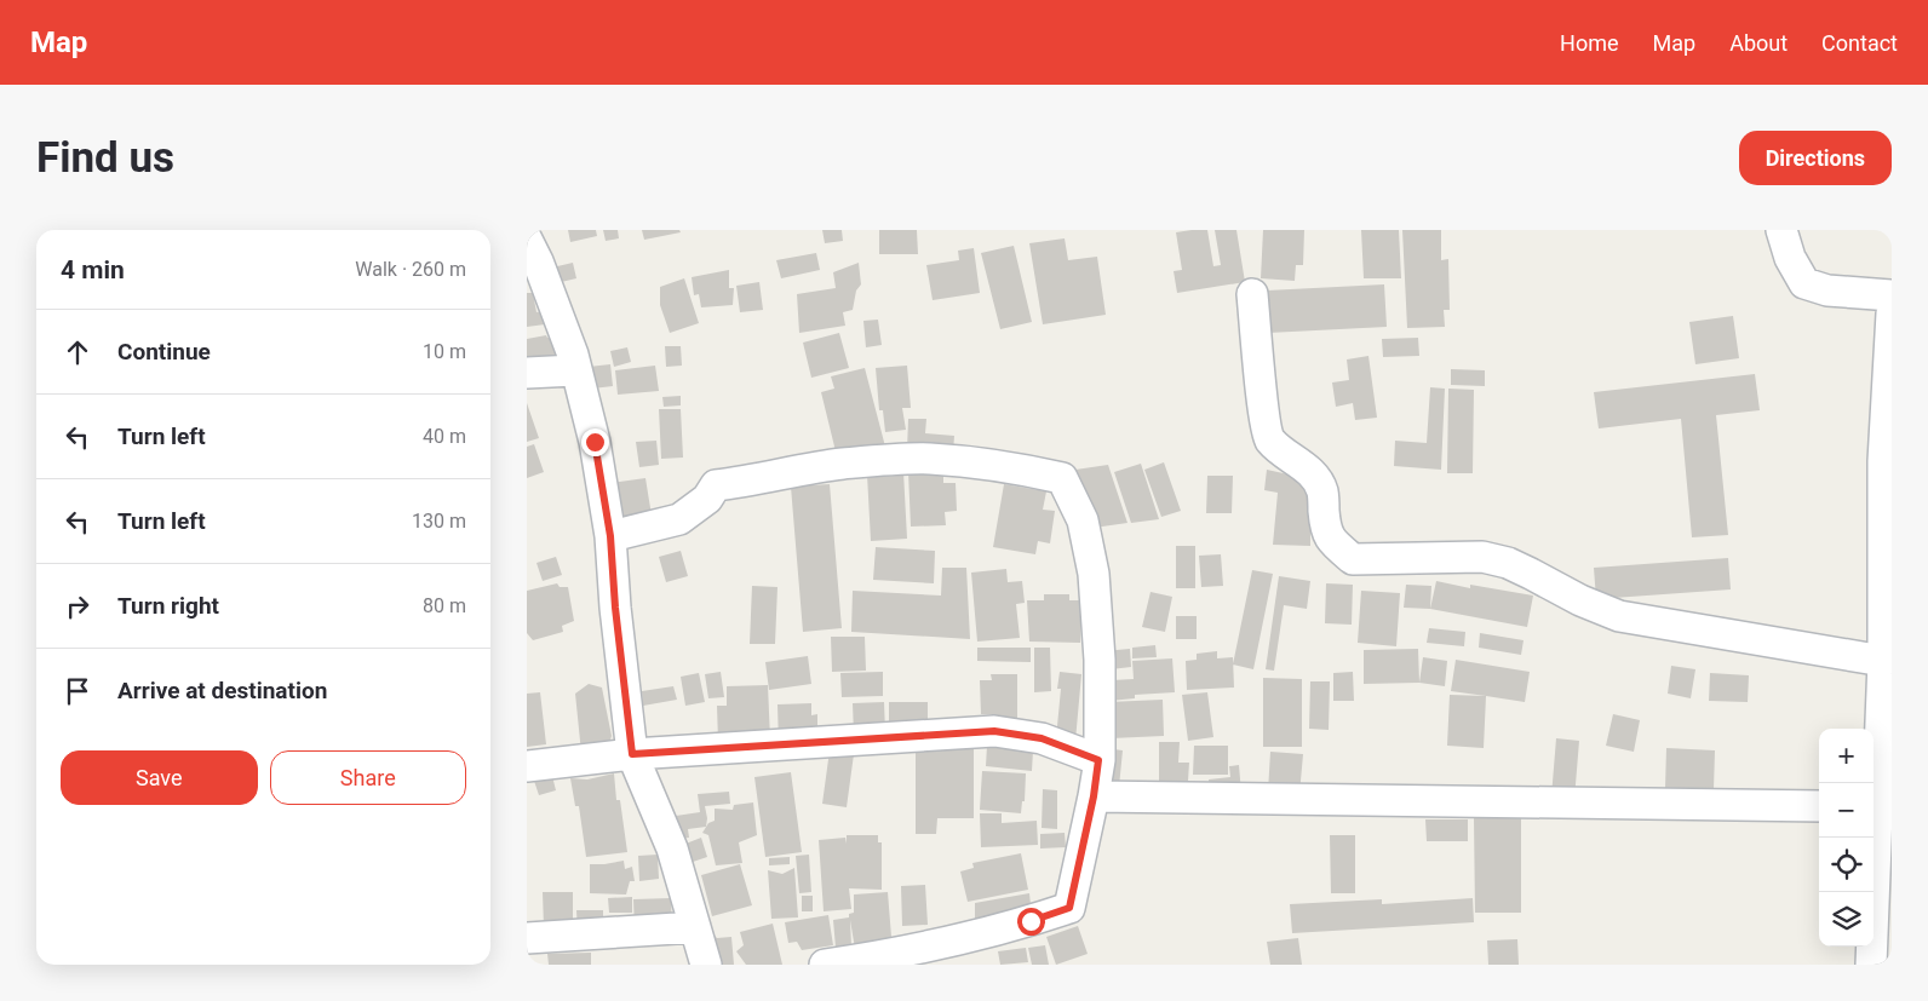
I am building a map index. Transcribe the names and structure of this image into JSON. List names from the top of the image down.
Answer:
{
  "page": {
    "header": "Map",
    "nav": [
      "Home",
      "Map",
      "About",
      "Contact"
    ],
    "buttons": [
      "Directions",
      ["Save", "Share"]
    ],
    "title": "Find us",
    "heading": ["4 min", "Walk · 260 m"],
    "list": [
      ["Continue", "10 m"],
      ["Turn left", "40 m"],
      ["Turn left", "130 m"],
      ["Turn right", "80 m"],
      "Arrive at destination"
    ],
    "map_buttons": ["+", "−"]
  }
}
